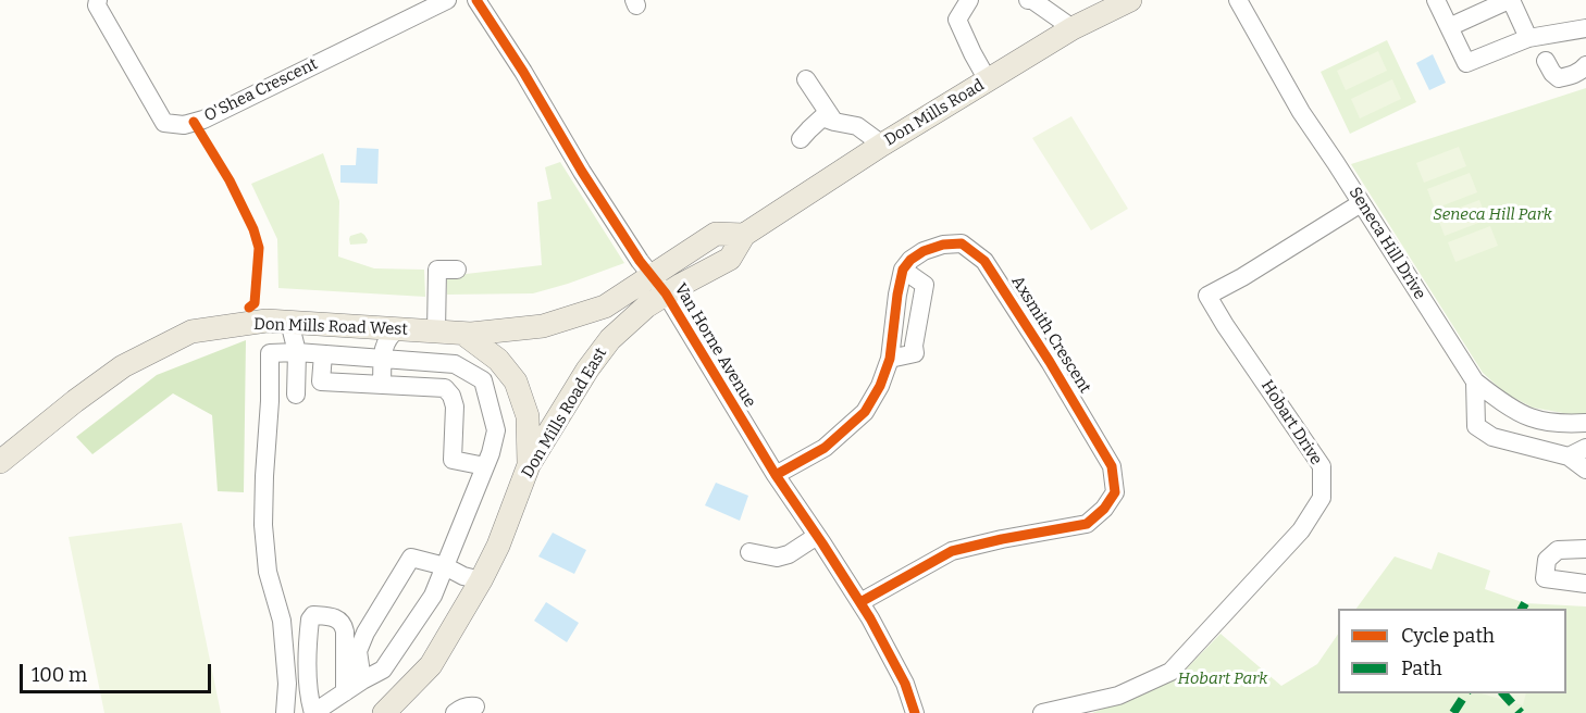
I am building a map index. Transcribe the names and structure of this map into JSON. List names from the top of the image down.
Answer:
{
  "streets": {
    "main road": ["Don Mills Road", "Don Mills Road West", "Don Mills Road East"],
    "street": [
      "O'Shea Crescent",
      "Seneca Hill Drive",
      "Axsmith Crescent",
      "Van Horne Avenue",
      "Hobart Drive"
    ]
  },
  "crossings": [
    ["Don Mills Road", "Don Mills Road West"],
    ["Don Mills Road", "Van Horne Avenue"],
    ["Don Mills Road", "Don Mills Road East"],
    ["Seneca Hill Drive", "Hobart Drive"],
    ["Don Mills Road West", "Van Horne Avenue"],
    ["Don Mills Road West", "Don Mills Road East"],
    ["Axsmith Crescent", "Van Horne Avenue"],
    ["Van Horne Avenue", "Don Mills Road East"]
  ],
  "parks": ["Seneca Hill Park", "Hobart Park"],
  "legend": ["Cycle path", "Path"],
  "scale_bar": "100 m"
}
